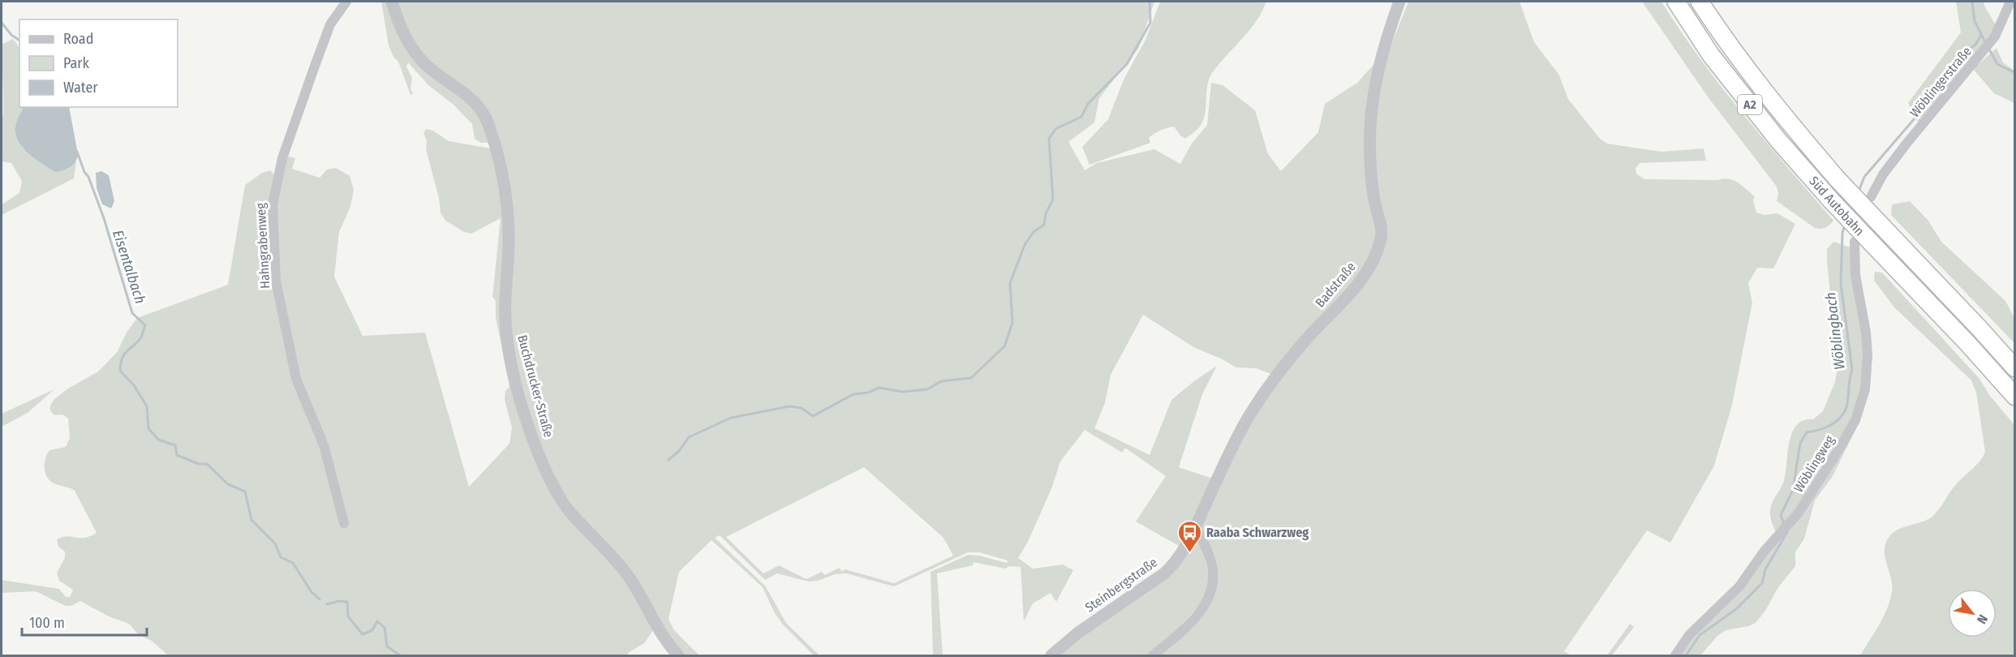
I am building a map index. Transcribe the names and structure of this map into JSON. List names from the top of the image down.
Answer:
{
  "streets": {
    "highway": ["A2", "Süd Autobahn"],
    "street": [
      "Wöblingerstraße",
      "Hahngrabenweg",
      "Badstraße",
      "Buchdrucker-Straße",
      "Wöblingweg",
      "Steinbergstraße"
    ]
  },
  "crossings": [
    ["Badstraße", "Steinbergstraße"]
  ],
  "water": ["Eisentalbach", "Wöblingbach"],
  "places": {
    "bus stop": ["Raaba Schwarzweg"]
  },
  "legend": ["Road", "Park", "Water"],
  "scale_bar": "100 m",
  "north": "bottom right"
}
